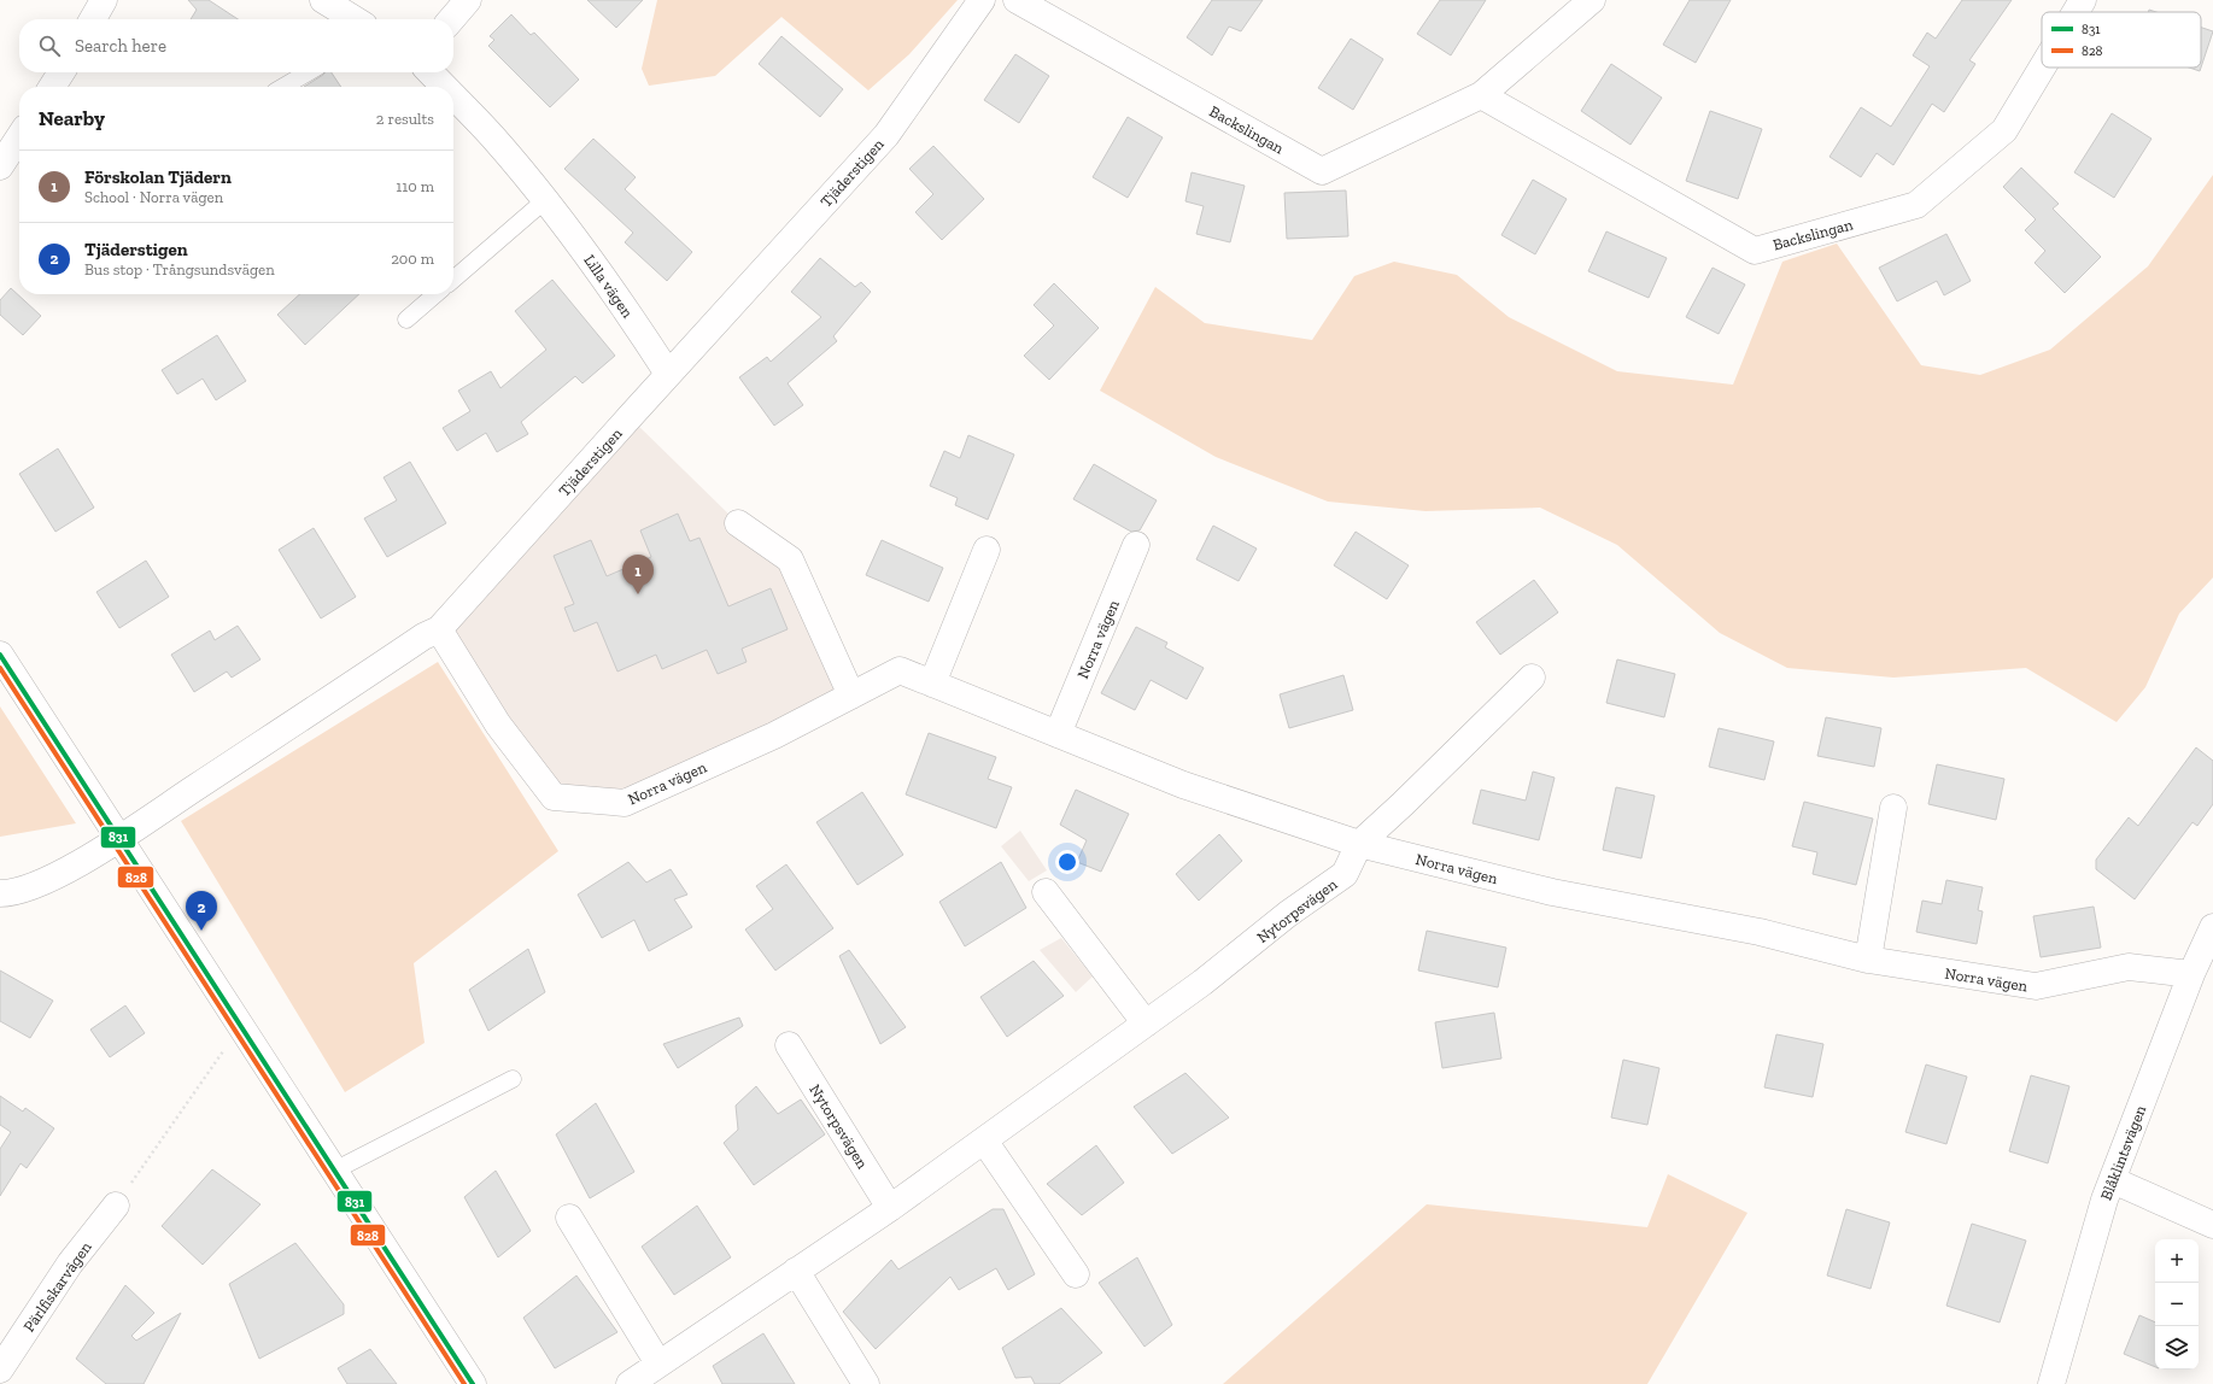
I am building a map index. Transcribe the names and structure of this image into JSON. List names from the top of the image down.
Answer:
{
  "streets": {
    "street": [
      "Backslingan",
      "Tjäderstigen",
      "Lilla vägen",
      "Norra vägen",
      "Nytorpsvägen",
      "Blåklintsvägen",
      "Pärlfiskarvägen"
    ]
  },
  "crossings": [
    ["Tjäderstigen", "Lilla vägen"],
    ["Tjäderstigen", "Norra vägen"],
    ["Norra vägen", "Nytorpsvägen"],
    ["Norra vägen", "Blåklintsvägen"]
  ],
  "lines": ["transit line 831", "transit line 828"],
  "legend": ["831", "828"],
  "page": {
    "search": "Search here",
    "heading": ["Nearby", "2 results"],
    "list": [
      {
        "mark": "1",
        "name": "Förskolan Tjädern",
        "note": "School · Norra vägen",
        "value": "110 m"
      },
      {
        "mark": "2",
        "name": "Tjäderstigen",
        "note": "Bus stop · Trångsundsvägen",
        "value": "200 m"
      }
    ],
    "pins": ["1", "2"],
    "map_buttons": ["+", "−"]
  }
}
